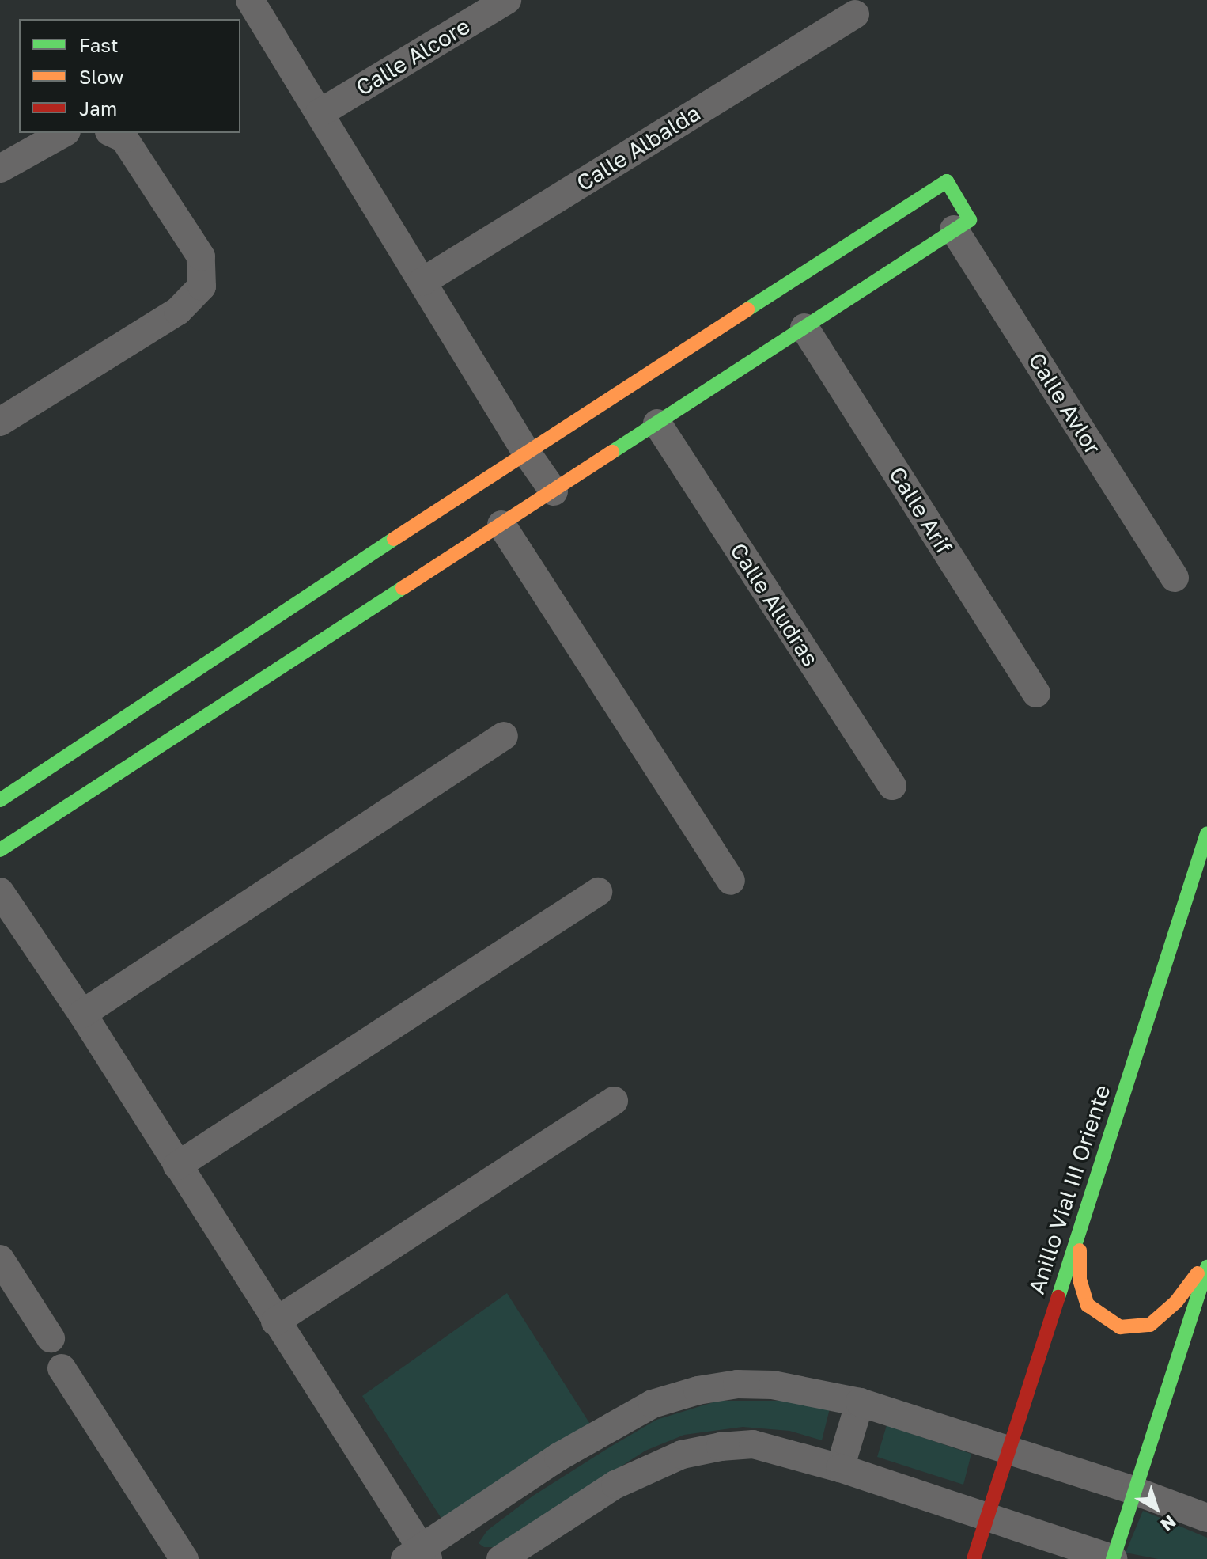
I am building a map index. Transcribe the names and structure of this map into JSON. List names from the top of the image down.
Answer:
{
  "streets": {
    "street": [
      "Calle Alcore",
      "Calle Albalda",
      "Calle Avlor",
      "Calle Arif",
      "Calle Aludras",
      "Anillo Vial III Oriente"
    ]
  },
  "legend": ["Fast", "Slow", "Jam"],
  "north": "bottom right"
}
